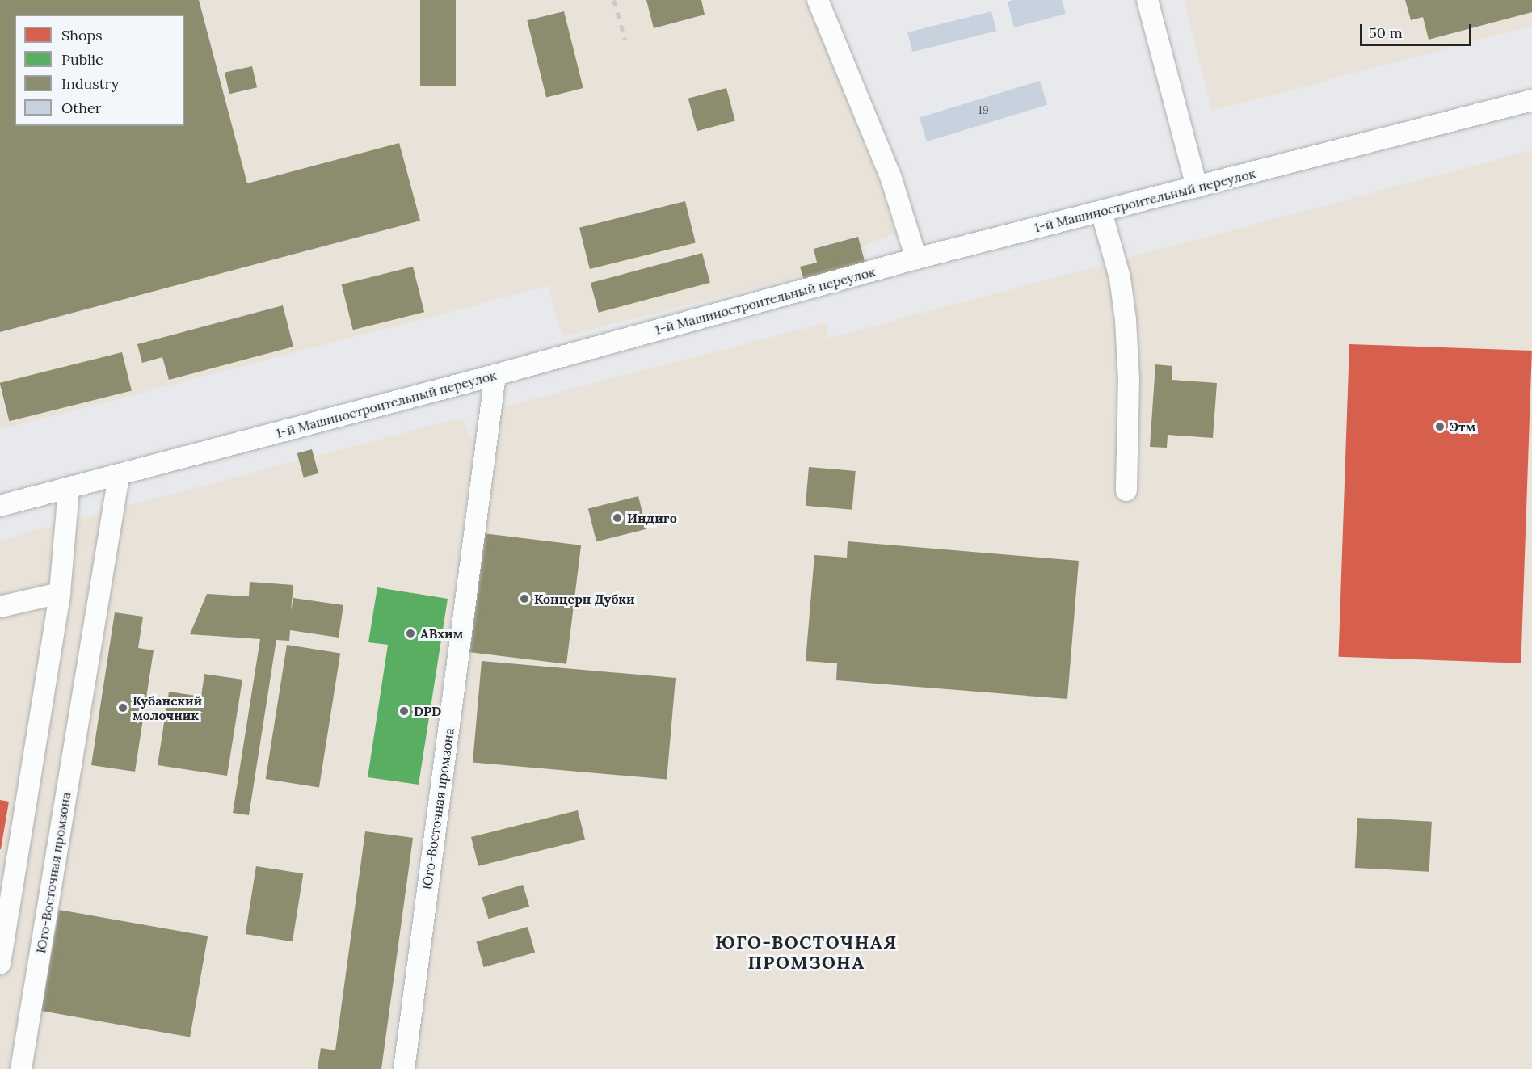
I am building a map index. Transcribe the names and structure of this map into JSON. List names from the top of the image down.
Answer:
{
  "streets": {
    "street": ["1-й Машиностроительный переулок", "Юго-Восточная промзона"]
  },
  "crossings": [
    ["1-й Машиностроительный переулок", "Юго-Восточная промзона"]
  ],
  "districts": ["ЮГО-ВОСТОЧНАЯ ПРОМЗОНА"],
  "places": [
    "Этм",
    "Индиго",
    "Концерн Дубки",
    "АВхим",
    "Кубанский молочник",
    "DPD"
  ],
  "house_numbers": ["19"],
  "legend": [
    "Shops",
    "Public",
    "Industry",
    "Other"
  ],
  "scale_bar": "50 m"
}
